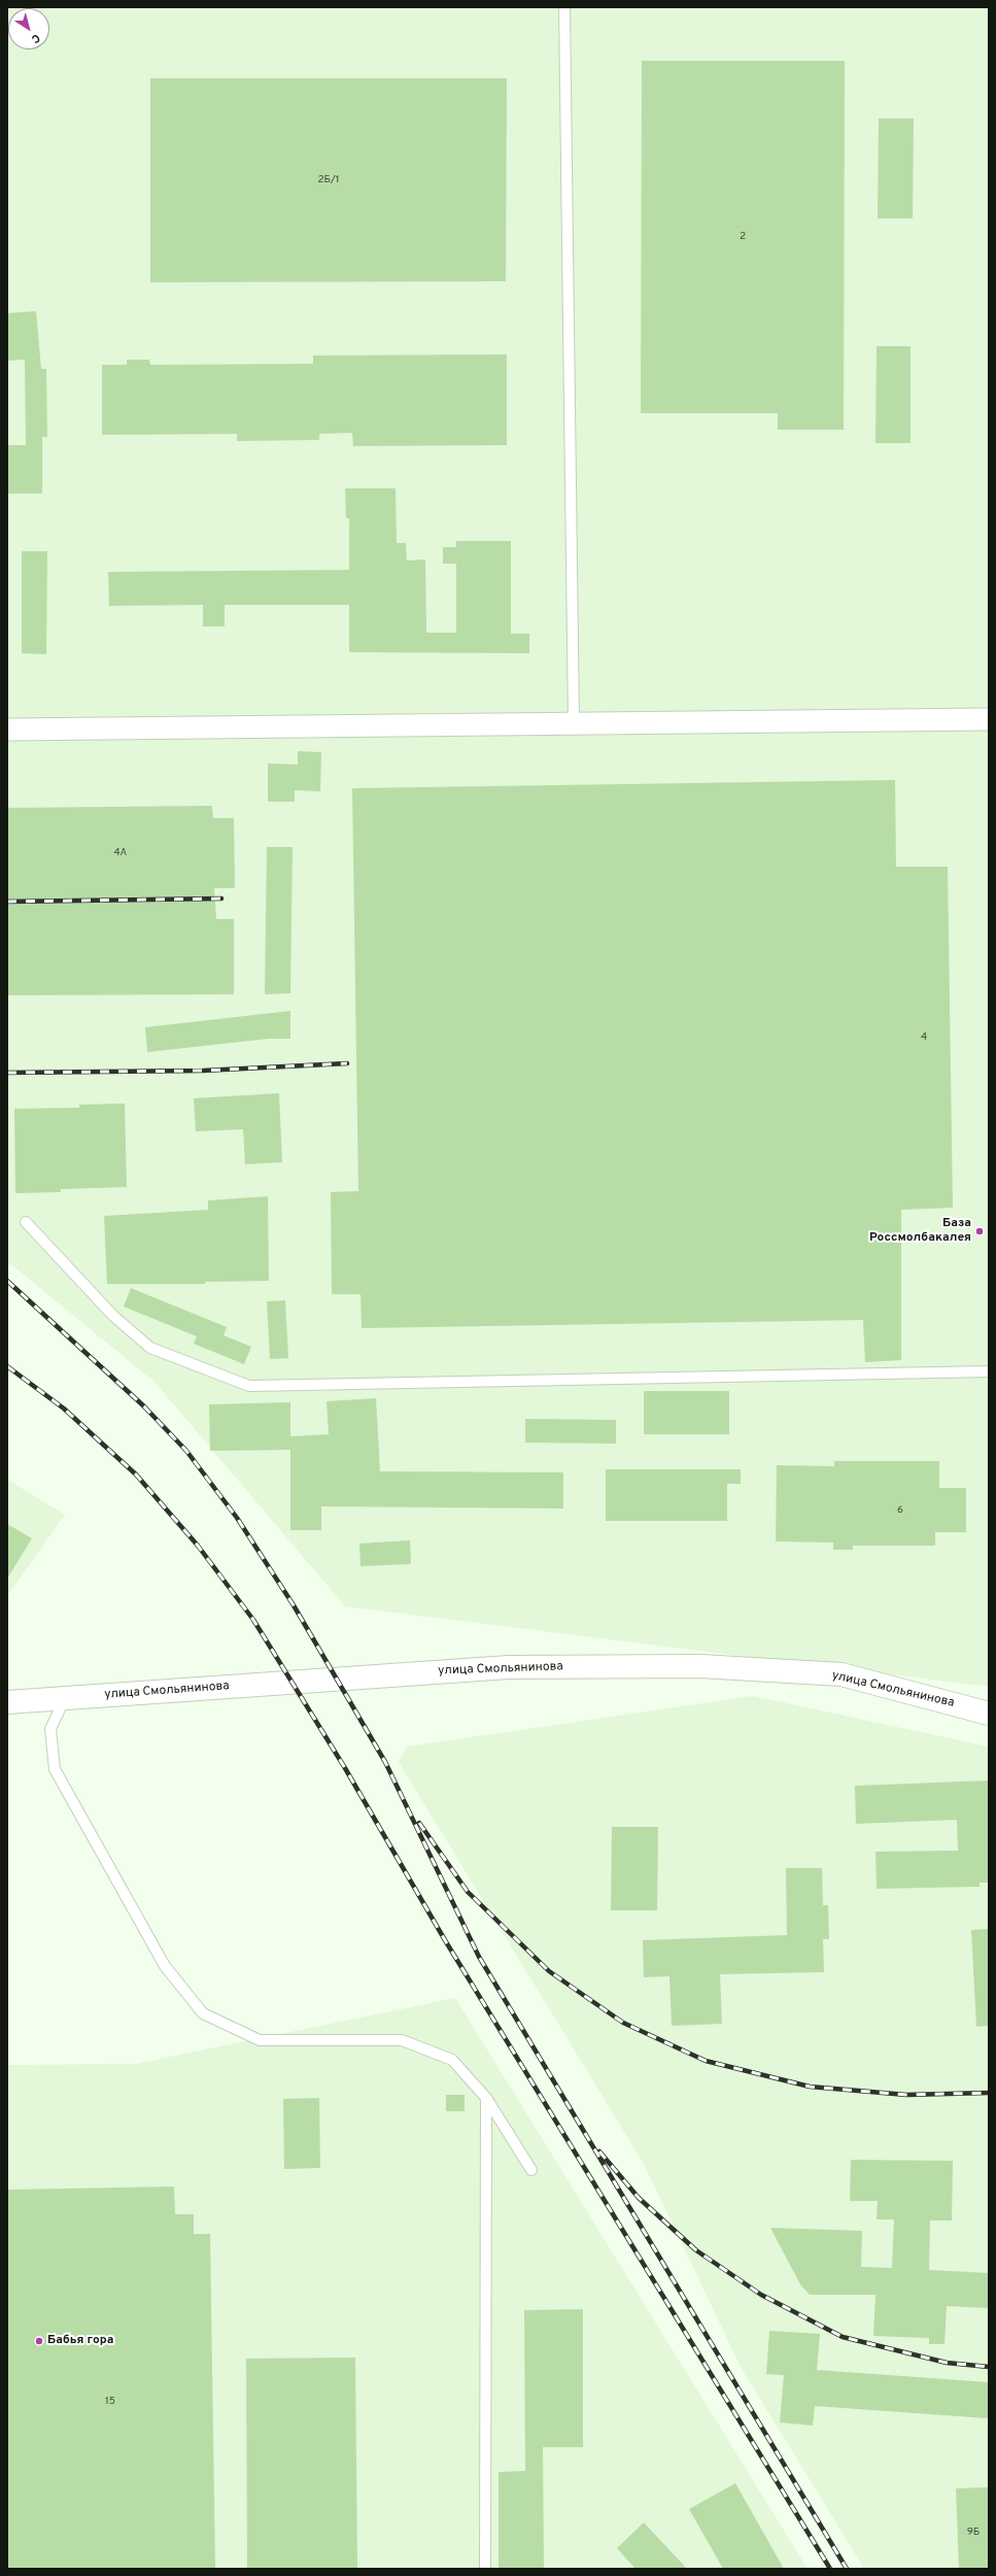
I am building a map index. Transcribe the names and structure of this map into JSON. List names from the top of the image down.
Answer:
{
  "streets": {
    "street": ["улица Смольянинова"]
  },
  "places": ["База Россмолбакалея", "Бабья гора"],
  "house_numbers": [
    "2Б/1",
    "2",
    "4А",
    "4",
    "6",
    "15",
    "9Б"
  ],
  "north": "bottom right"
}
